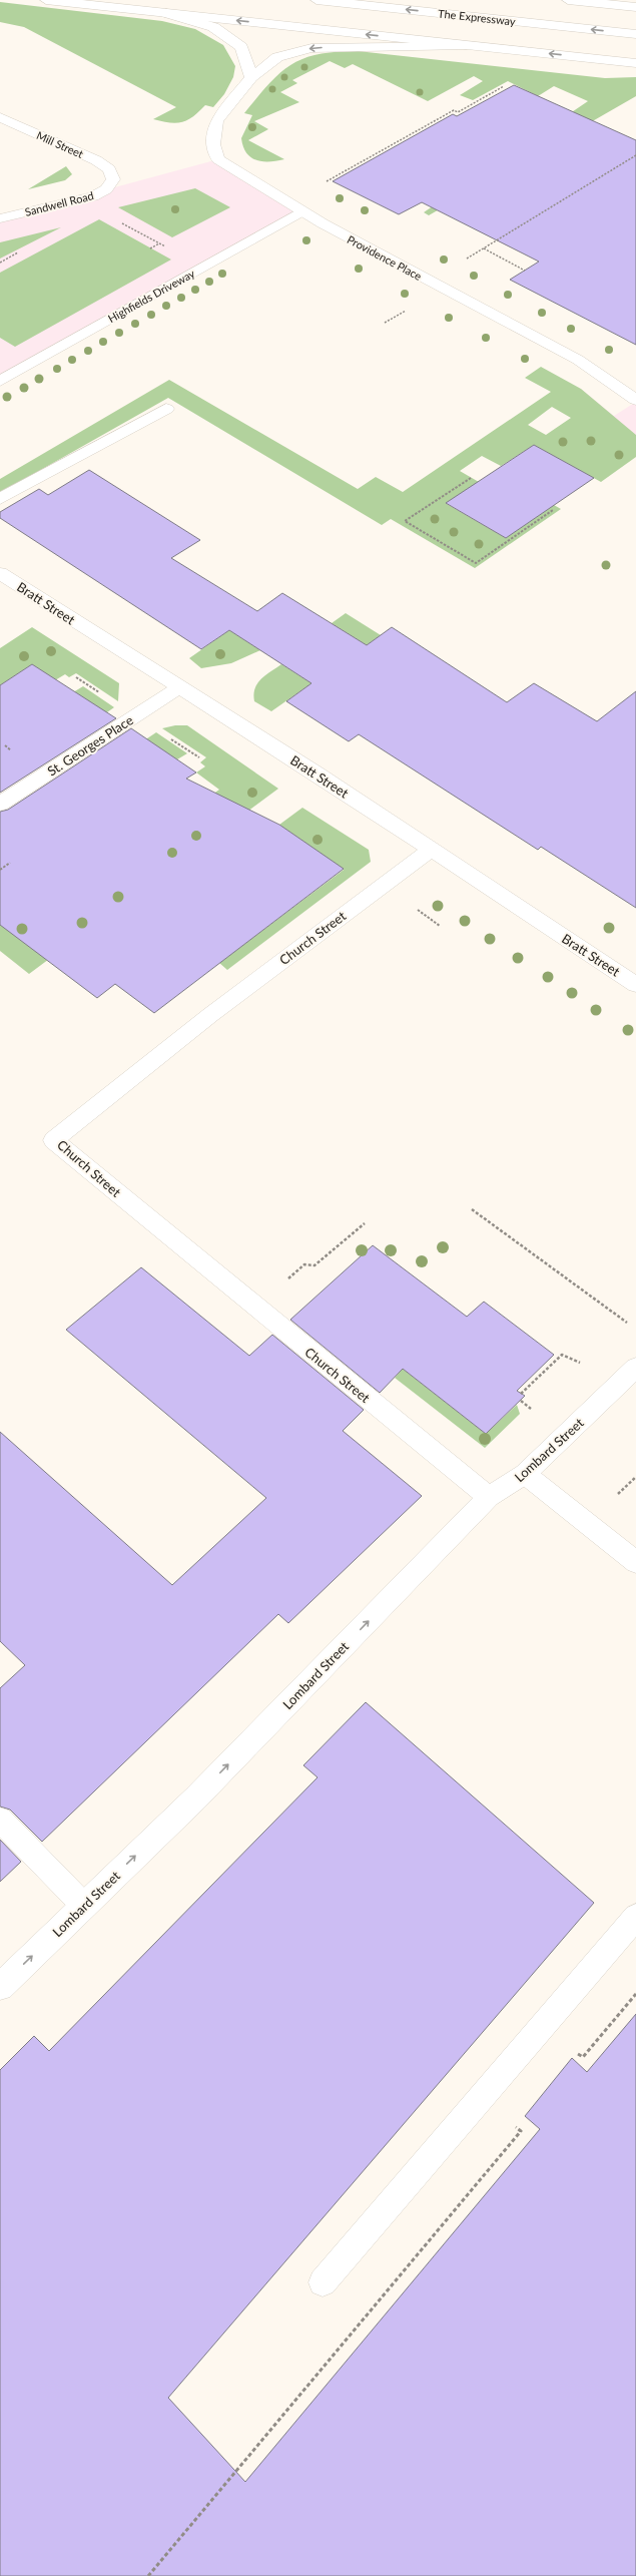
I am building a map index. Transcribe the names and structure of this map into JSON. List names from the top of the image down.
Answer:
{
  "streets": {
    "main road": [
      "The Expressway",
      "Mill Street",
      "Sandwell Road",
      "Providence Place",
      "Highfields Driveway",
      "Bratt Street",
      "St. Georges Place",
      "Church Street",
      "Lombard Street"
    ]
  },
  "crossings": [
    ["Mill Street", "Sandwell Road"],
    ["Providence Place", "Highfields Driveway"],
    ["Bratt Street", "St. Georges Place"],
    ["Bratt Street", "Church Street"],
    ["Church Street", "Lombard Street"]
  ],
  "one_way": ["Lombard Street"]
}
